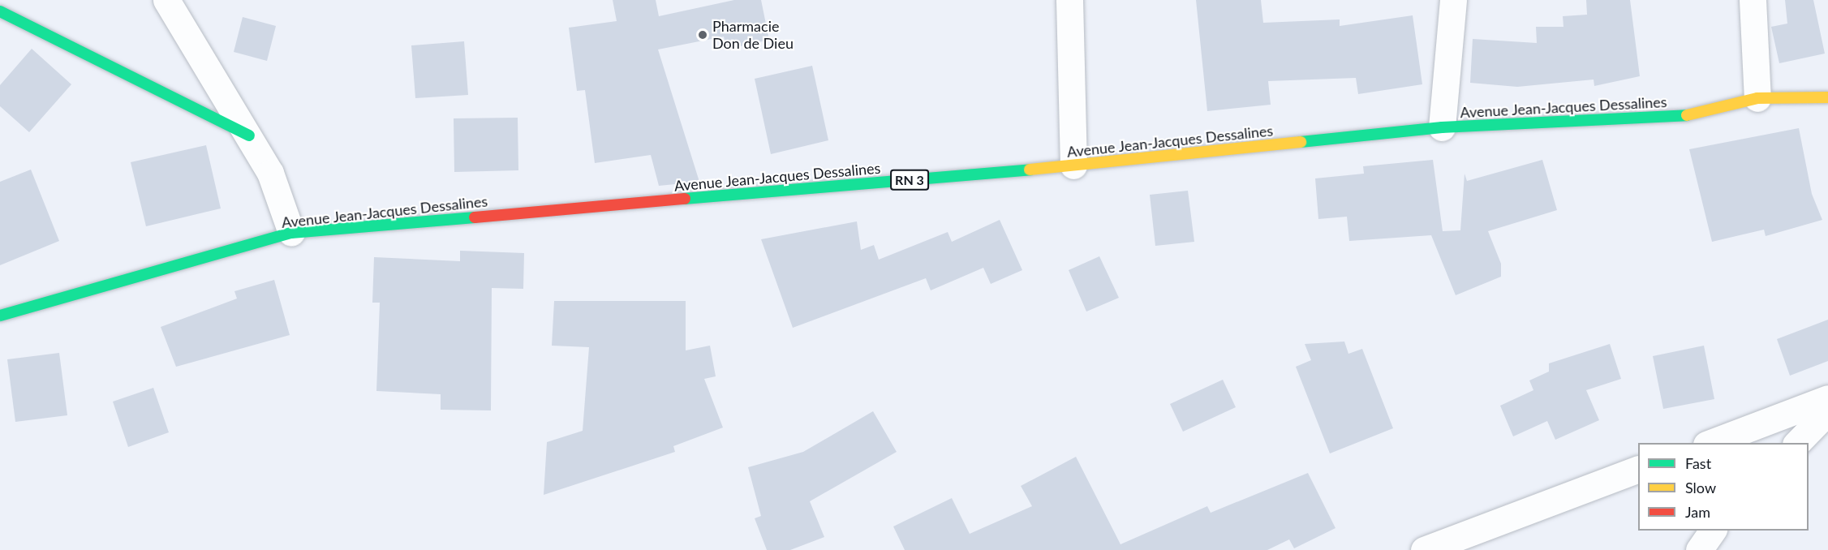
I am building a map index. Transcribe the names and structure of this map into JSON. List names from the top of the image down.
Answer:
{
  "streets": {
    "main road": ["Avenue Jean-Jacques Dessalines", "RN 3"]
  },
  "places": ["Pharmacie Don de Dieu"],
  "legend": ["Fast", "Slow", "Jam"]
}
